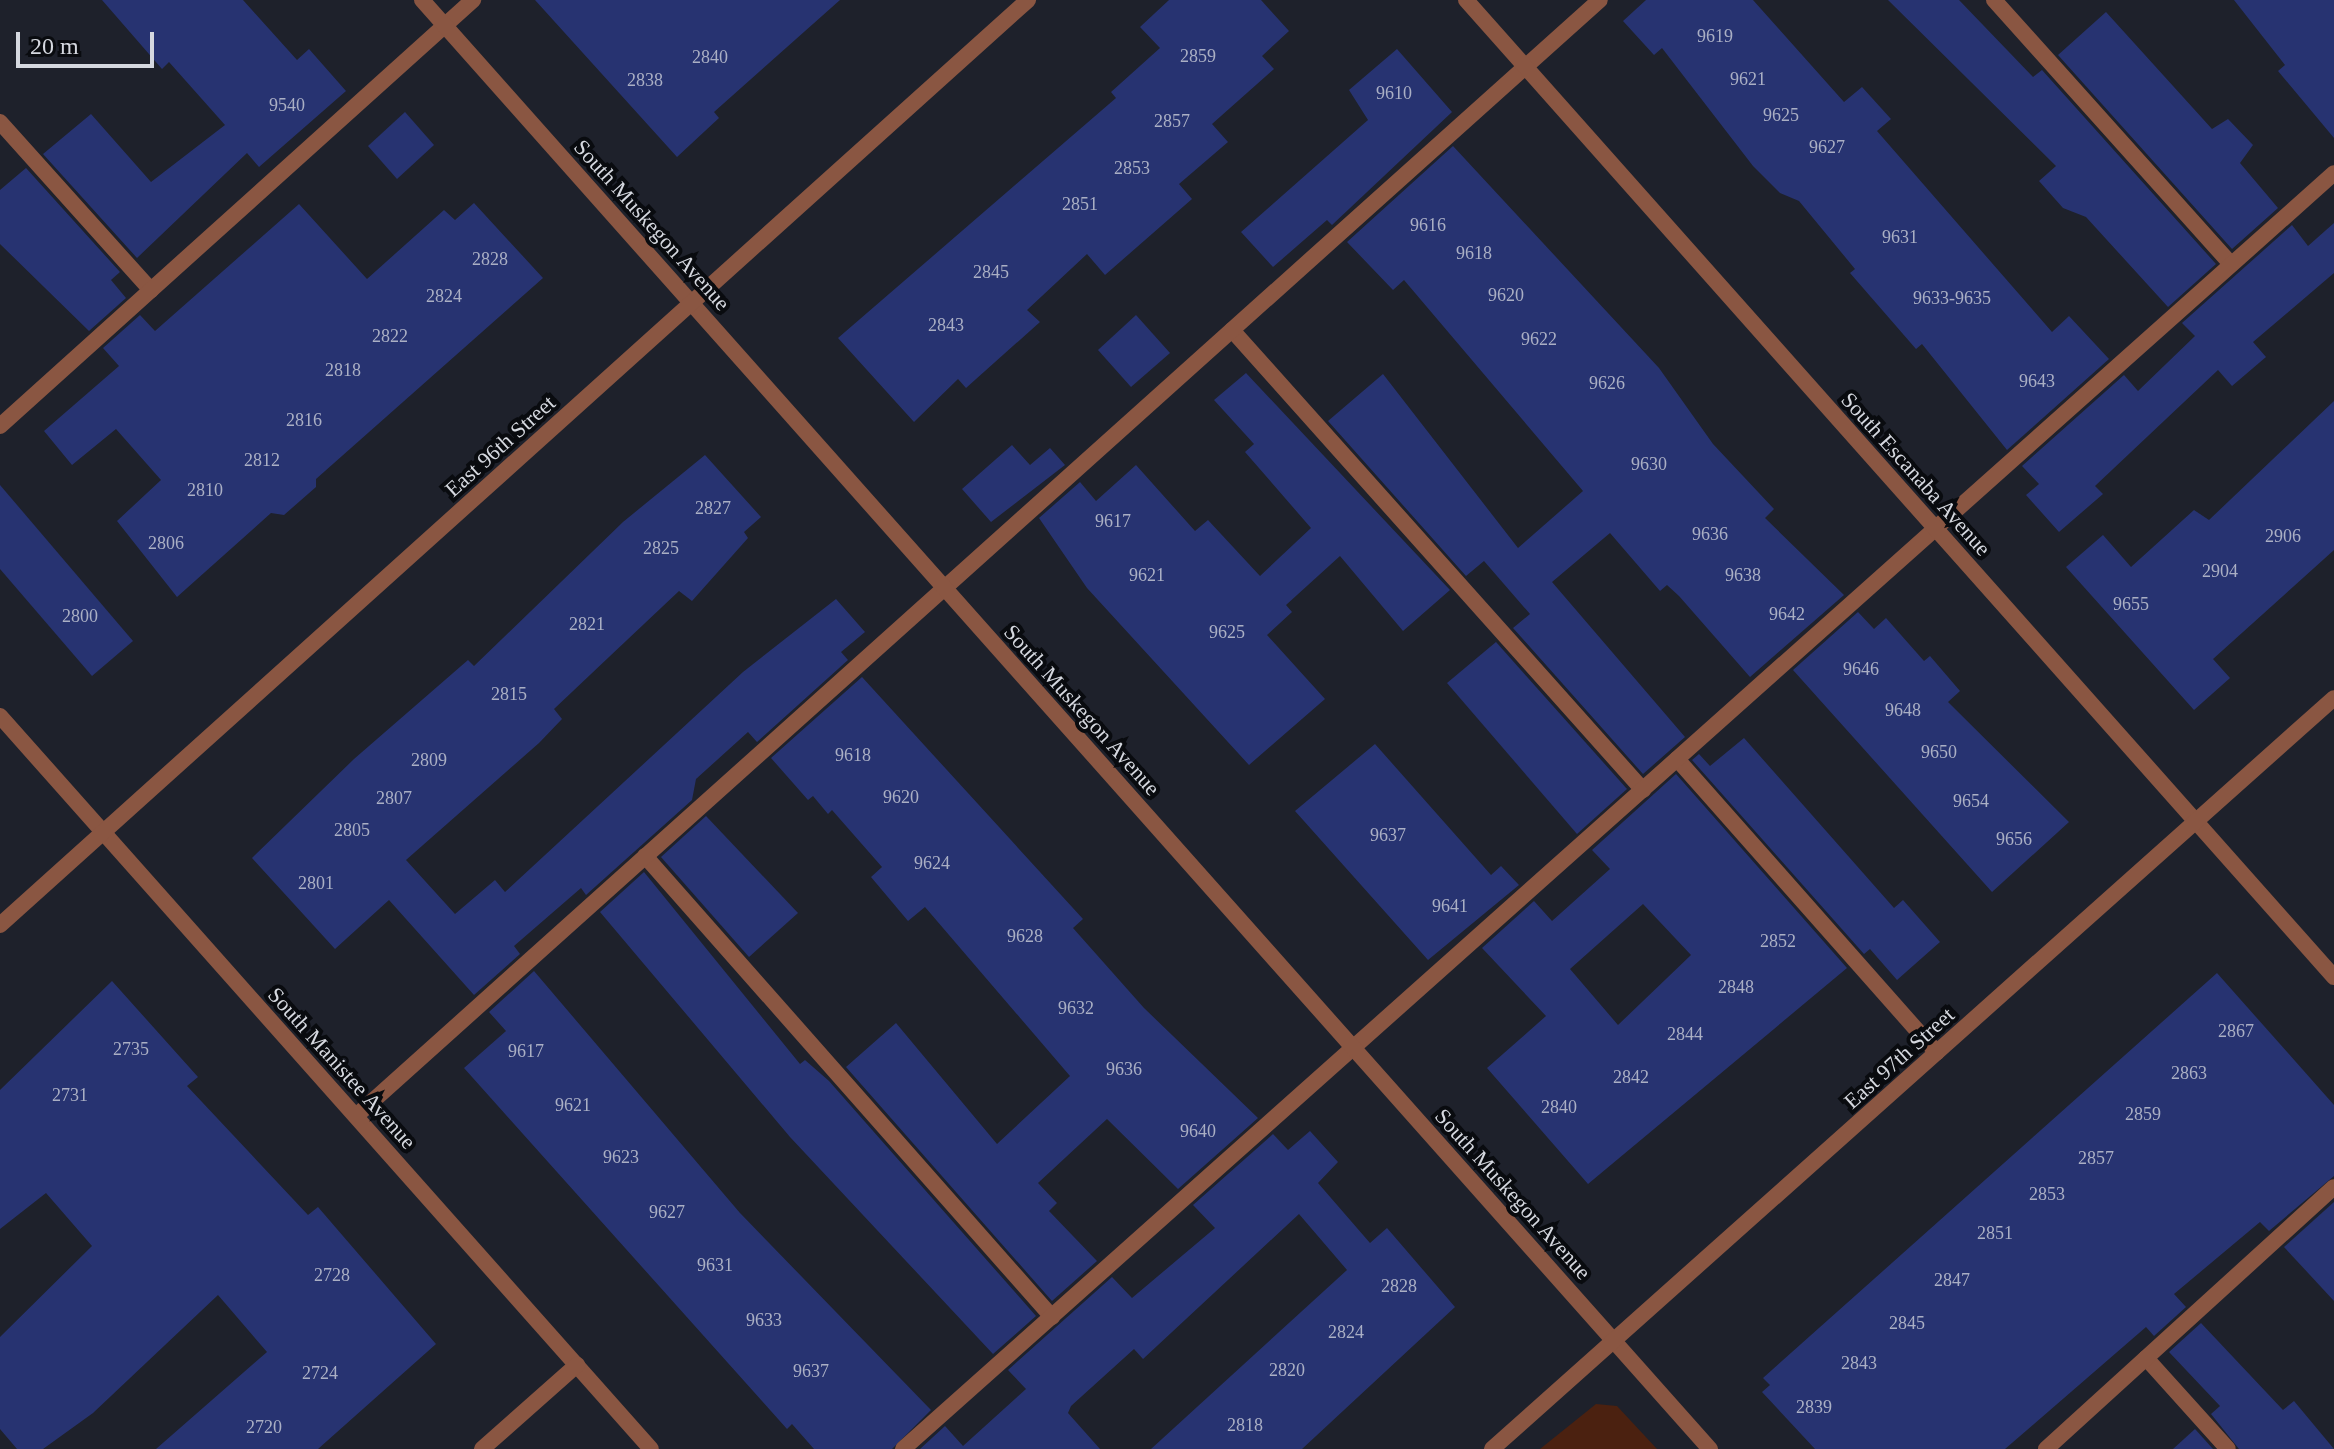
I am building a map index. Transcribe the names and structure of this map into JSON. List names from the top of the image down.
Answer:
{
  "streets": {
    "street": [
      "South Muskegon Avenue",
      "East 96th Street",
      "South Escanaba Avenue",
      "East 97th Street",
      "South Manistee Avenue"
    ]
  },
  "crossings": [
    ["South Muskegon Avenue", "East 96th Street"],
    ["South Muskegon Avenue", "East 97th Street"],
    ["East 96th Street", "South Manistee Avenue"],
    ["South Escanaba Avenue", "East 97th Street"]
  ],
  "house_numbers": [
    "9619",
    "2859",
    "2840",
    "9621",
    "2838",
    "9610",
    "9540",
    "9625",
    "2857",
    "9627",
    "2853",
    "2851",
    "9616",
    "9631",
    "9618",
    "2828",
    "2845",
    "9620",
    "2824",
    "9633-9635",
    "2843",
    "2822",
    "9622",
    "2818",
    "9643",
    "9626",
    "2816",
    "2812",
    "9630",
    "2810",
    "2827",
    "9617",
    "9636",
    "2906",
    "2806",
    "2825",
    "2904",
    "9621",
    "9638",
    "9655",
    "9642",
    "2800",
    "2821",
    "9625",
    "9646",
    "2815",
    "9648",
    "9650",
    "9618",
    "2809",
    "9620",
    "2807",
    "9654",
    "2805",
    "9637",
    "9656",
    "9624",
    "2801",
    "9641",
    "9628",
    "2852",
    "2848",
    "9632",
    "2867",
    "2844",
    "2735",
    "9617",
    "9636",
    "2863",
    "2842",
    "2731",
    "9621",
    "2840",
    "2859",
    "9640",
    "9623",
    "2857",
    "2853",
    "9627",
    "2851",
    "9631",
    "2728",
    "2847",
    "2828",
    "9633",
    "2845",
    "2824",
    "2843",
    "2820",
    "9637",
    "2724",
    "2839",
    "2818",
    "2720"
  ],
  "scale_bar": "20 m"
}
